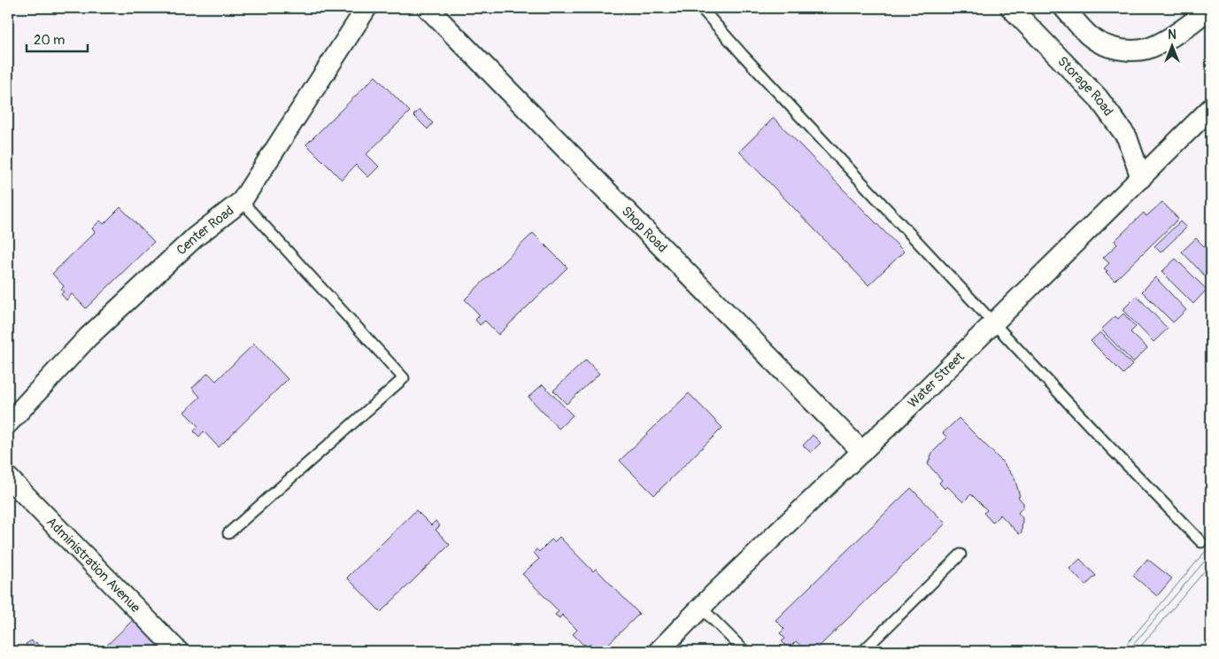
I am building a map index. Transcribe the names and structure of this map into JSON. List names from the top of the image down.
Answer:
{
  "streets": {
    "street": [
      "Storage Road",
      "Shop Road",
      "Center Road",
      "Water Street",
      "Administration Avenue"
    ]
  },
  "crossings": [
    ["Storage Road", "Water Street"],
    ["Shop Road", "Water Street"]
  ],
  "scale_bar": "20 m",
  "north": "top"
}
